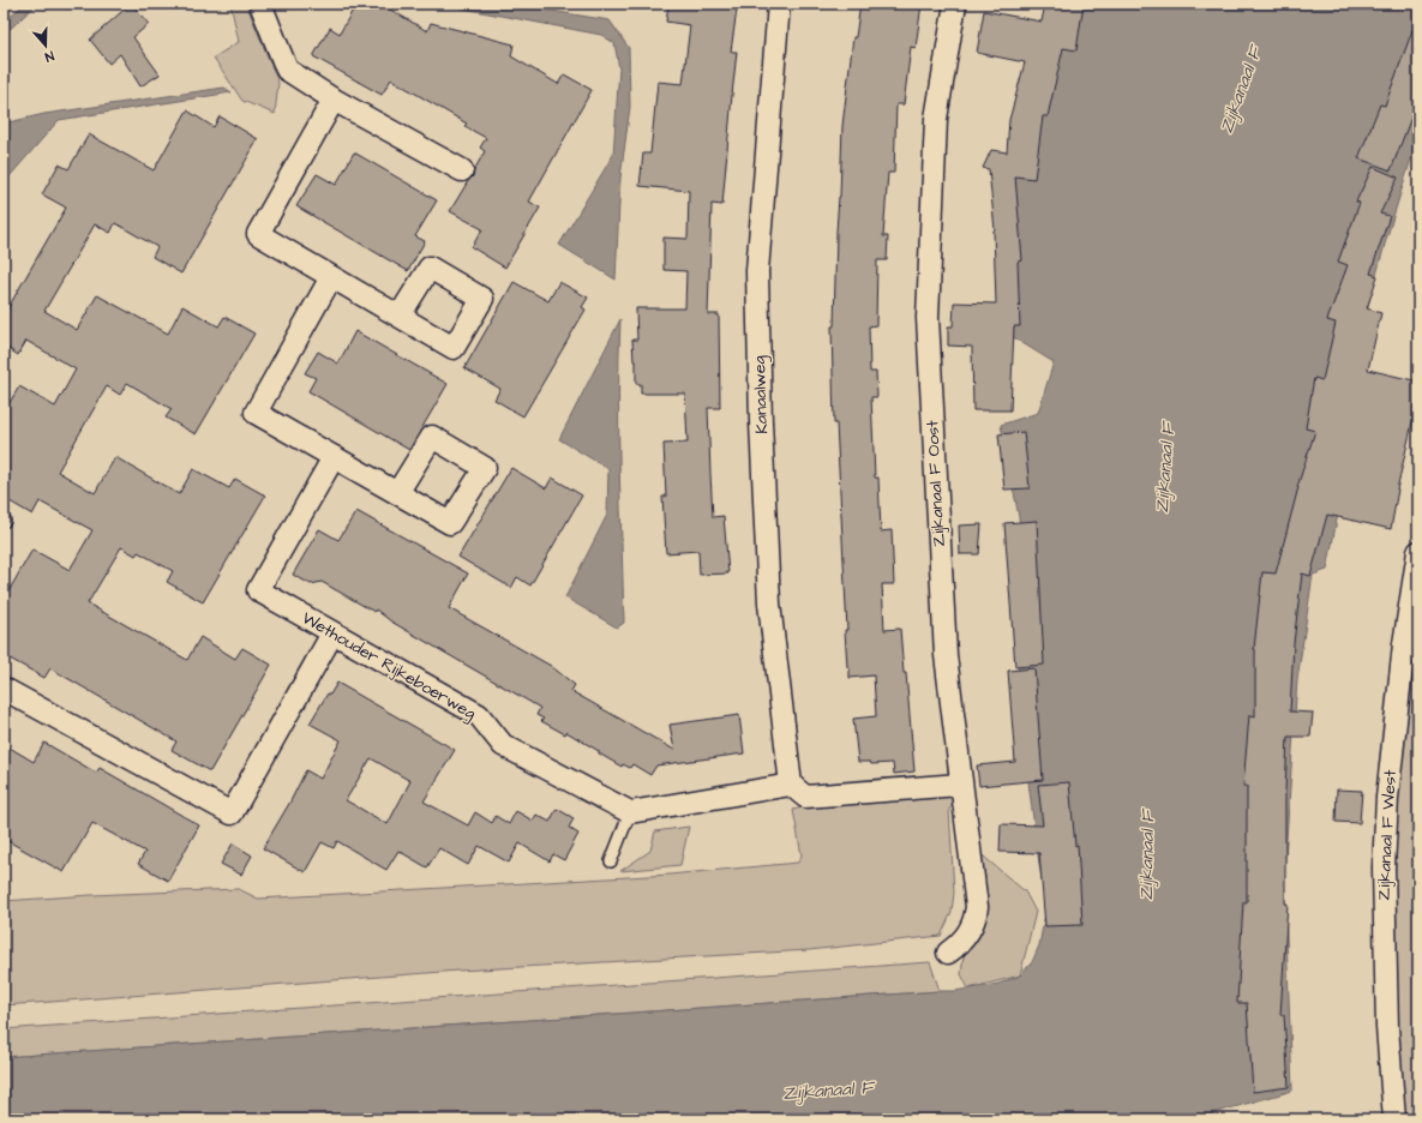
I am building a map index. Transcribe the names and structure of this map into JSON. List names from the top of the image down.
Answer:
{
  "streets": {
    "street": [
      "Kanaalweg",
      "Zijkanaal F Oost",
      "Wethouder Rijkeboerweg",
      "Zijkanaal F West"
    ]
  },
  "water": ["Zijkanaal F"],
  "north": "bottom"
}
